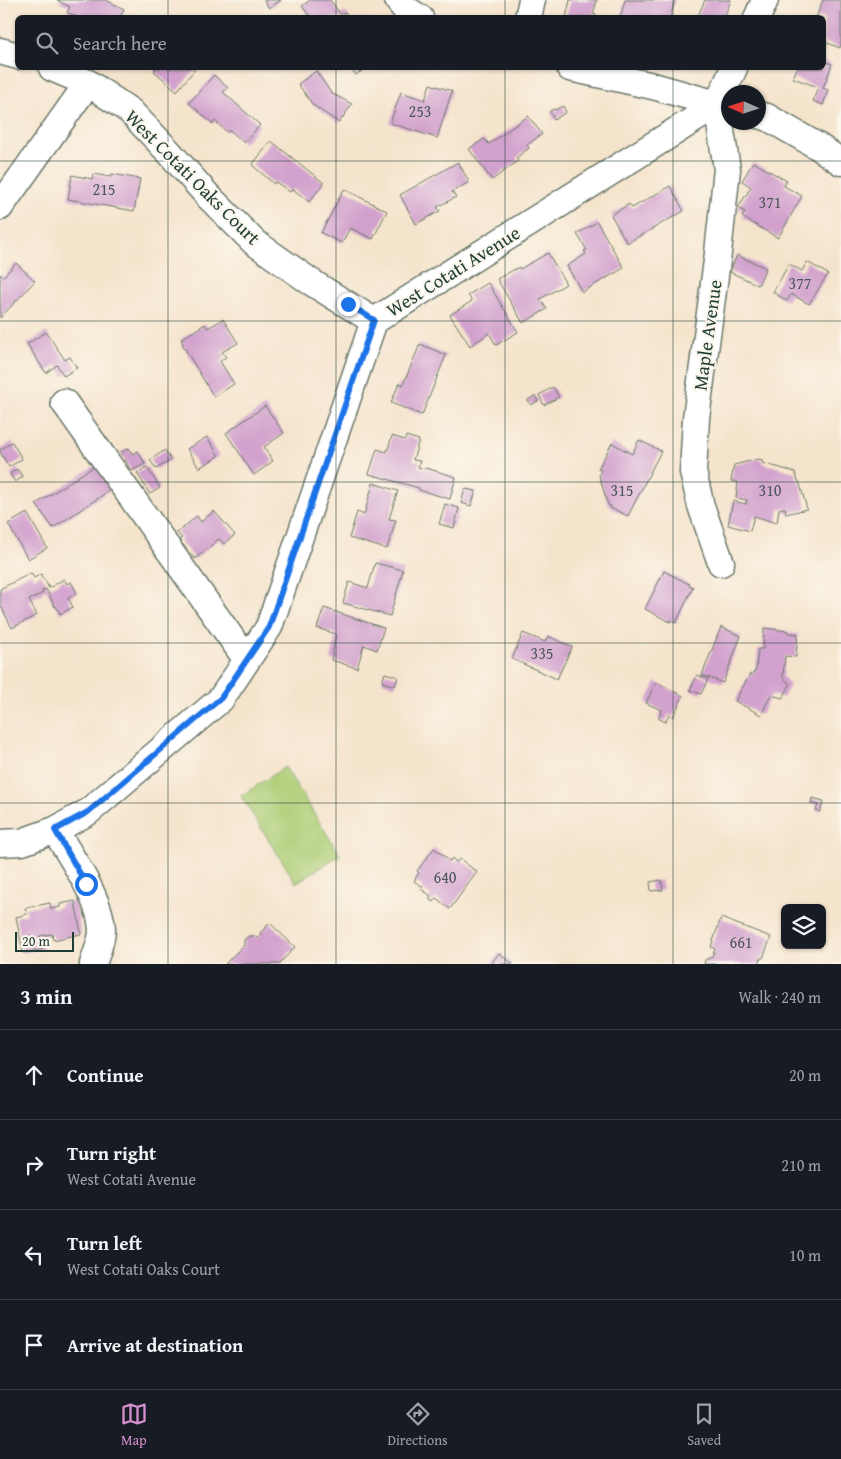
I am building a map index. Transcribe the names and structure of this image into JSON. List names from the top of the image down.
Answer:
{
  "streets": {
    "street": ["West Cotati Oaks Court", "West Cotati Avenue", "Maple Avenue"]
  },
  "crossings": [
    ["West Cotati Oaks Court", "West Cotati Avenue"]
  ],
  "house_numbers": [
    "253",
    "215",
    "371",
    "377",
    "315",
    "310",
    "335",
    "640",
    "661"
  ],
  "scale_bar": "20 m",
  "north": "left",
  "page": {
    "search": "Search here",
    "scale": "20 m",
    "heading": ["3 min", "Walk · 240 m"],
    "list": [
      ["Continue", "20 m"],
      ["Turn right", "West Cotati Avenue", "210 m"],
      ["Turn left", "West Cotati Oaks Court", "10 m"],
      "Arrive at destination"
    ],
    "nav": ["Map", "Directions", "Saved"]
  }
}
